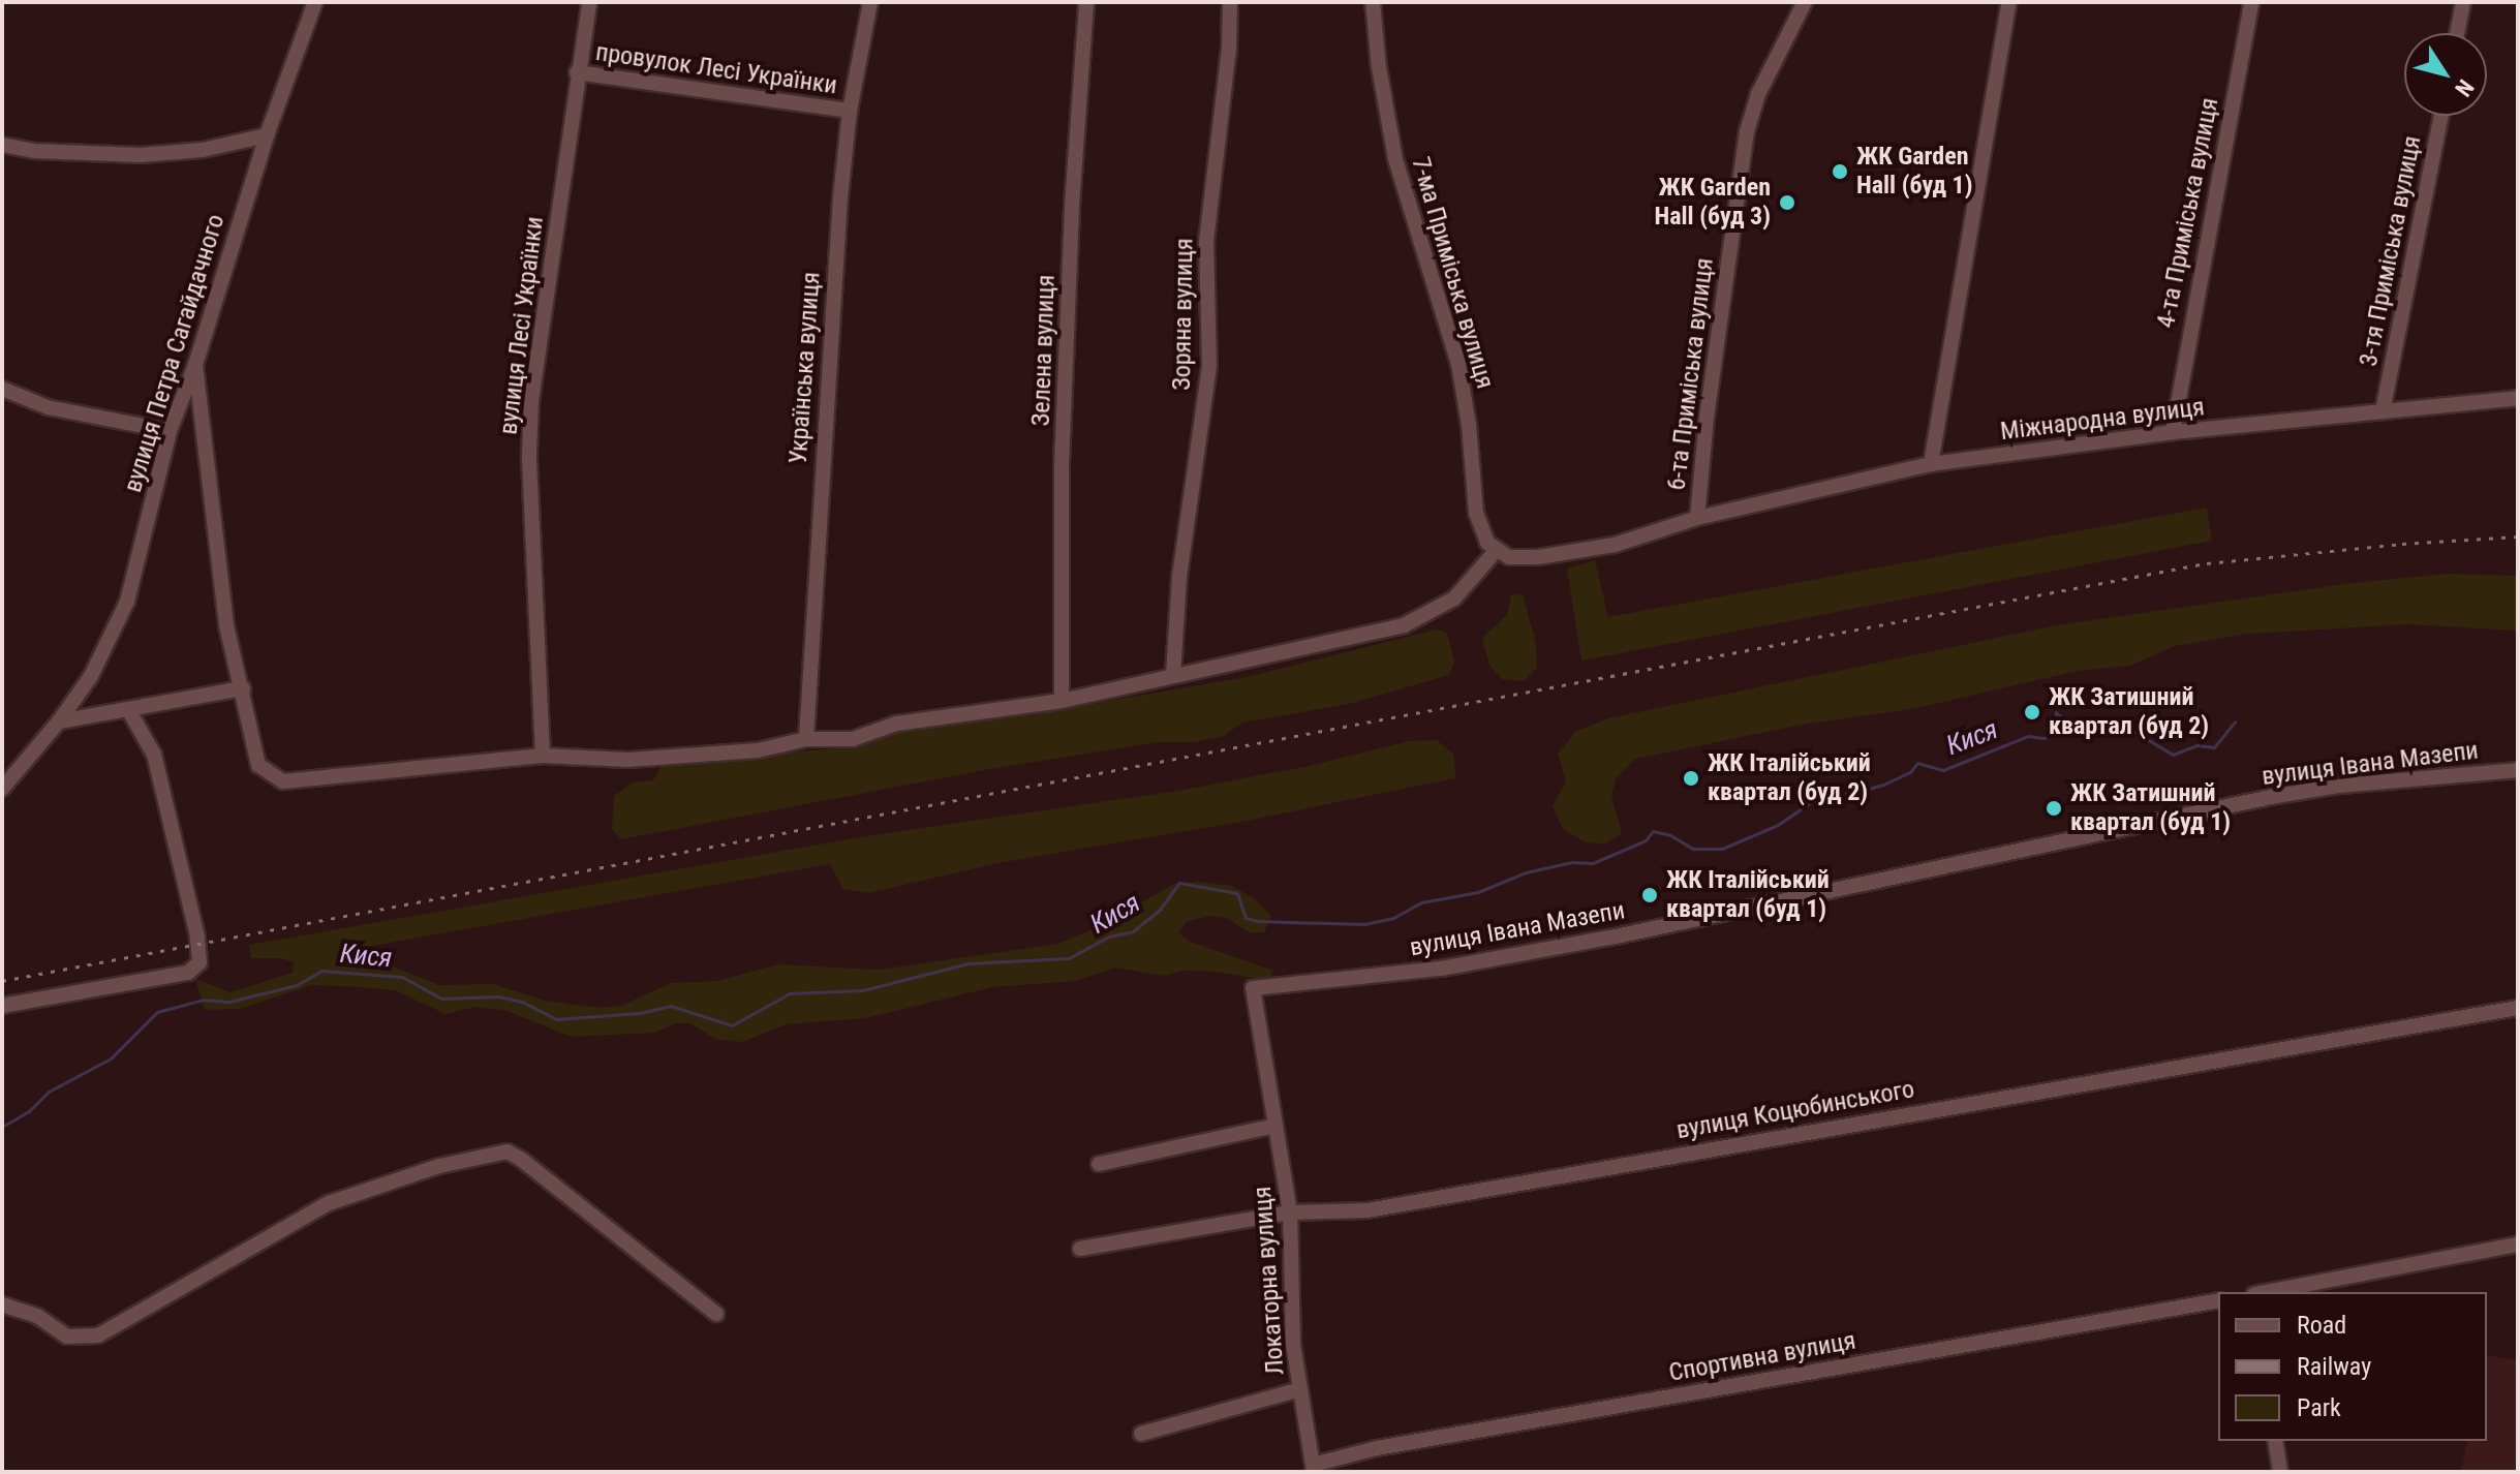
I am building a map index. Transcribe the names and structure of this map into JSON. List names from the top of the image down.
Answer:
{
  "streets": {
    "street": [
      "провулок Лесі Українки",
      "4-та Приміська вулиця",
      "3-тя Приміська вулиця",
      "7-ма Приміська вулиця",
      "Зоряна вулиця",
      "вулиця Лесі Українки",
      "Зелена вулиця",
      "вулиця Петра Сагайдачного",
      "Українська вулиця",
      "6-та Приміська вулиця",
      "Міжнародна вулиця",
      "вулиця Івана Мазепи",
      "вулиця Коцюбинського",
      "Локаторна вулиця",
      "Спортивна вулиця"
    ]
  },
  "crossings": [
    ["провулок Лесі Українки", "вулиця Лесі Українки"],
    ["провулок Лесі Українки", "Українська вулиця"],
    ["4-та Приміська вулиця", "Міжнародна вулиця"],
    ["3-тя Приміська вулиця", "Міжнародна вулиця"],
    ["7-ма Приміська вулиця", "Міжнародна вулиця"],
    ["6-та Приміська вулиця", "Міжнародна вулиця"],
    ["вулиця Івана Мазепи", "Локаторна вулиця"],
    ["вулиця Коцюбинського", "Локаторна вулиця"],
    ["Локаторна вулиця", "Спортивна вулиця"]
  ],
  "water": ["Кися"],
  "places": [
    "ЖК Garden Hall (буд 1)",
    "ЖК Garden Hall (буд 3)",
    "ЖК Затишний квартал (буд 2)",
    "ЖК Італійський квартал (буд 2)",
    "ЖК Затишний квартал (буд 1)",
    "ЖК Італійський квартал (буд 1)"
  ],
  "legend": ["Road", "Railway", "Park"],
  "north": "bottom right"
}
